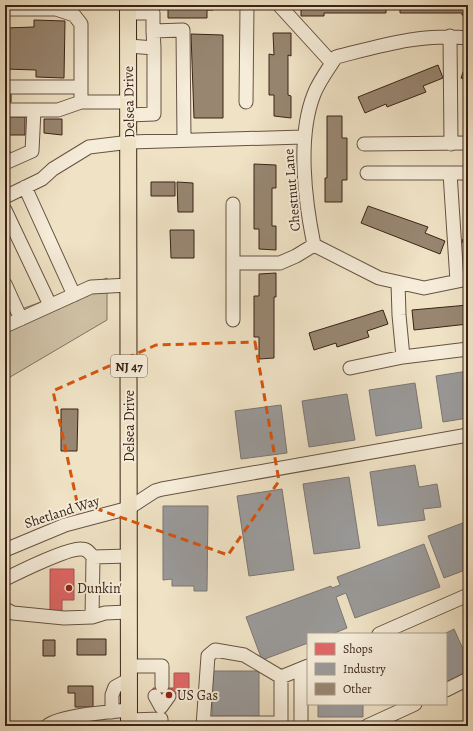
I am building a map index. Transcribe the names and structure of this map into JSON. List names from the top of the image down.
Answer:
{
  "streets": {
    "main road": ["Delsea Drive", "NJ 47"],
    "street": ["Chestnut Lane", "Shetland Way"]
  },
  "crossings": [
    ["Delsea Drive", "Chestnut Lane"],
    ["Delsea Drive", "Shetland Way"]
  ],
  "places": ["Dunkin'", "US Gas"],
  "legend": ["Shops", "Industry", "Other"]
}
